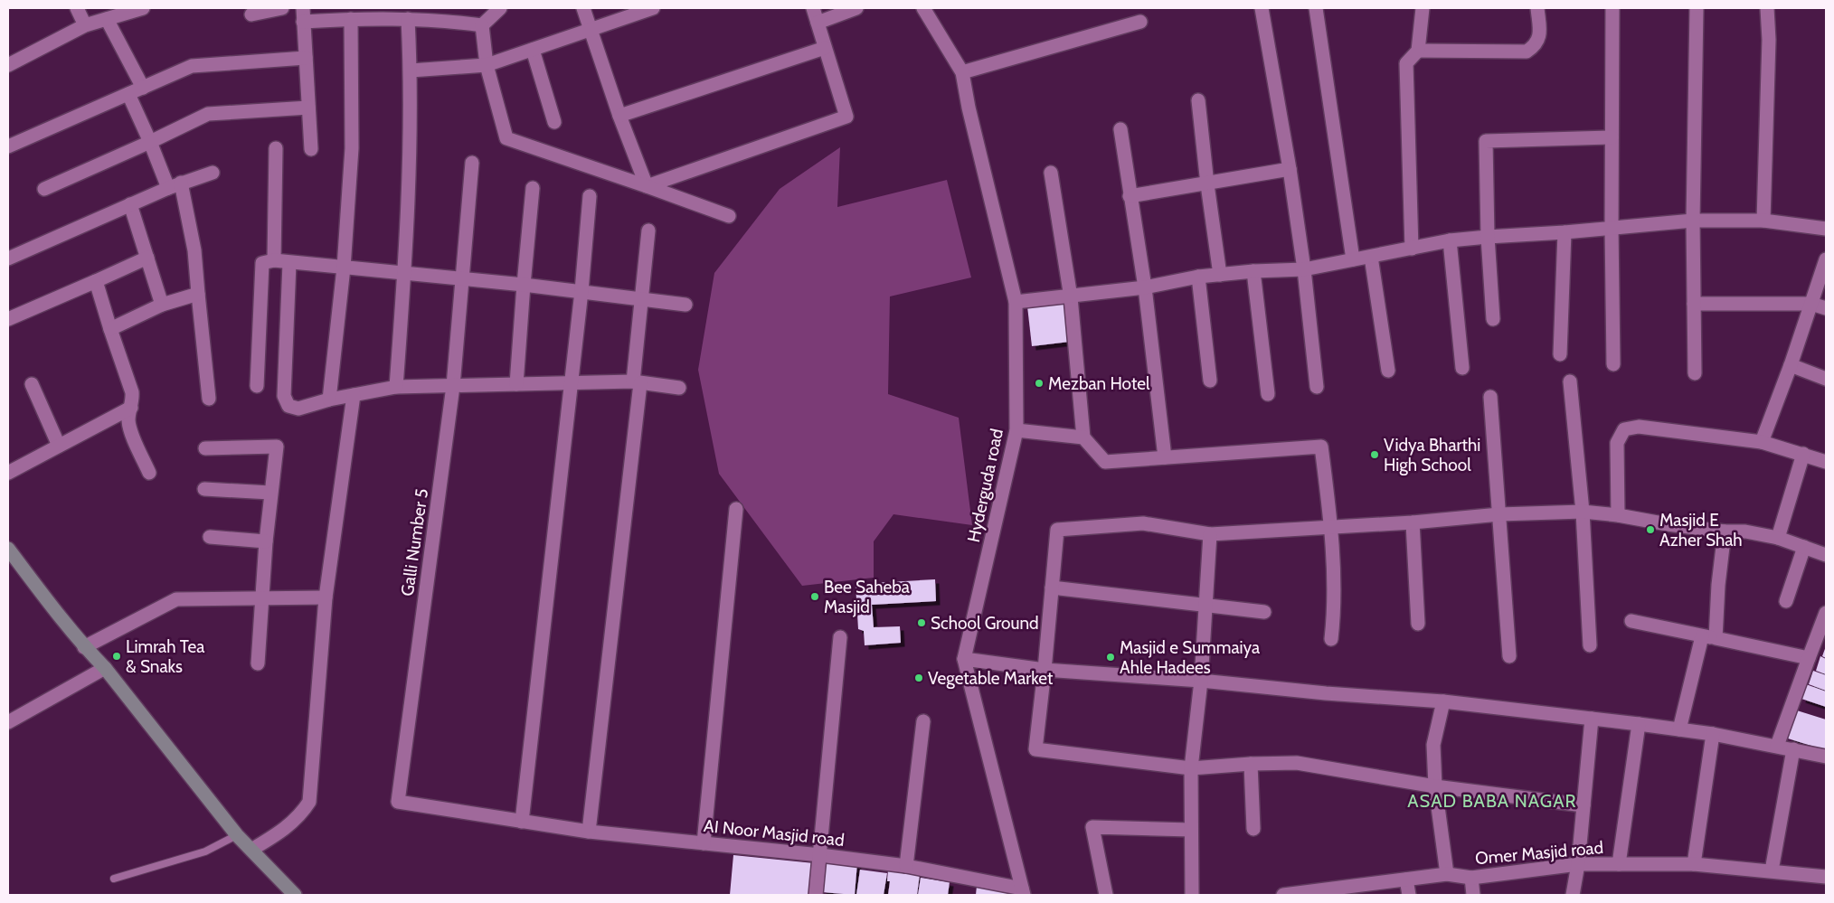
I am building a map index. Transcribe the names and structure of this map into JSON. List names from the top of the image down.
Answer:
{
  "streets": {
    "street": [
      "Hyderguda road",
      "Galli Number 5",
      "AI Noor Masjid road",
      "Omer Masjid road"
    ]
  },
  "crossings": [
    ["Hyderguda road", "AI Noor Masjid road"],
    ["Galli Number 5", "AI Noor Masjid road"]
  ],
  "districts": ["ASAD BABA NAGAR"],
  "places": [
    "Mezban Hotel",
    "Vidya Bharthi High School",
    "Masjid E Azher Shah",
    "Bee Saheba Masjid",
    "School Ground",
    "Limrah Tea & Snaks",
    "Masjid e Summaiya Ahle Hadees",
    "Vegetable Market"
  ]
}
